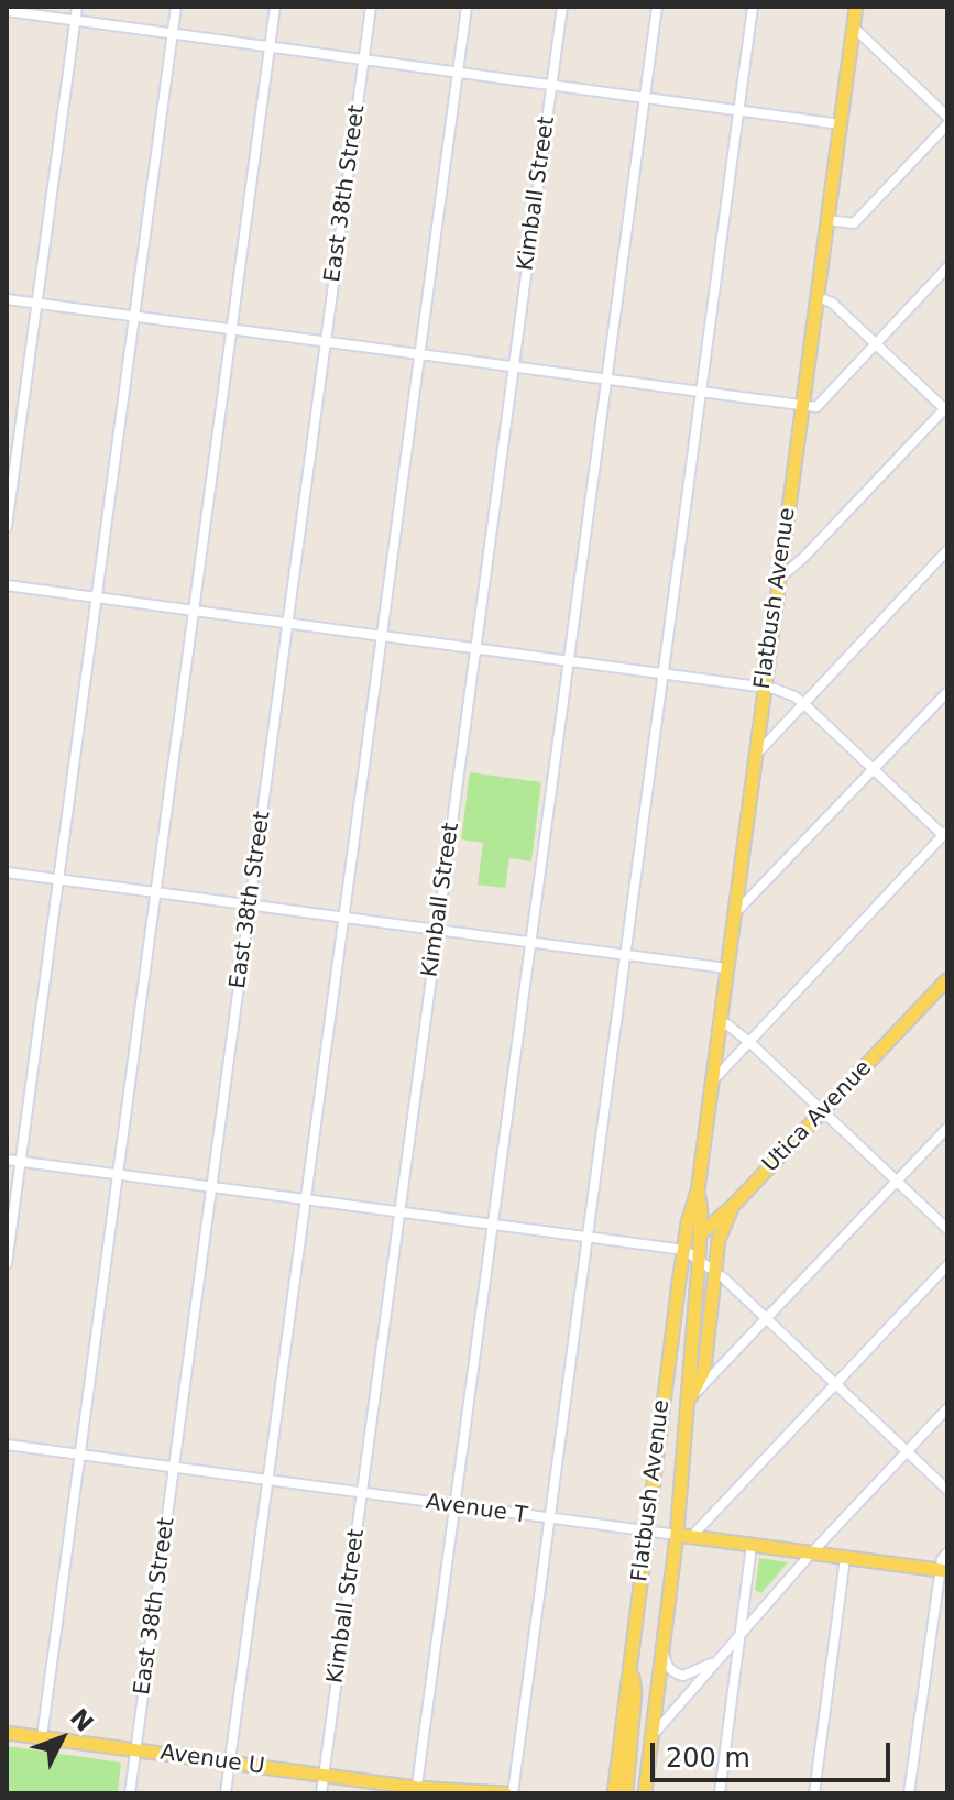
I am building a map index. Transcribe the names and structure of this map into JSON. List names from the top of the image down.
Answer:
{
  "streets": {
    "main road": [
      "Flatbush Avenue",
      "Utica Avenue",
      "Avenue T",
      "Avenue U"
    ],
    "street": ["East 38th Street", "Kimball Street"]
  },
  "crossings": [
    ["East 38th Street", "Avenue T"],
    ["East 38th Street", "Avenue U"],
    ["Kimball Street", "Avenue T"],
    ["Kimball Street", "Avenue U"],
    ["Flatbush Avenue", "Utica Avenue"],
    ["Flatbush Avenue", "Avenue T"]
  ],
  "scale_bar": "200 m",
  "north": "top right"
}
